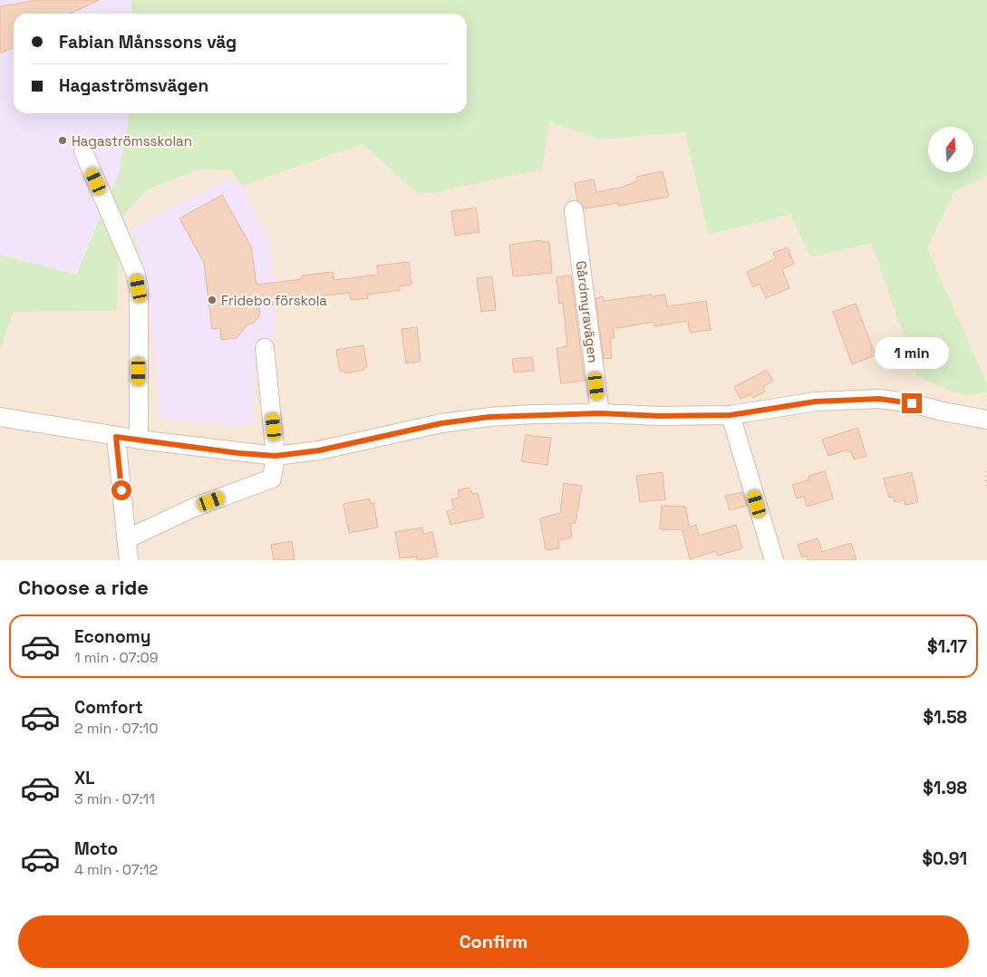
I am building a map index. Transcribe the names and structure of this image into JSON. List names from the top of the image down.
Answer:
{
  "streets": {
    "street": ["Gårdmyravägen"]
  },
  "places": ["Hagaströmsskolan", "Fridebo förskola"],
  "north": "top",
  "page": {
    "banner": ["Fabian Månssons väg", "Hagaströmsvägen"],
    "bubble": "1 min",
    "heading": "Choose a ride",
    "list": [
      {
        "name": "Economy",
        "note": "1 min · 07:09",
        "value": "$1.17"
      },
      {
        "name": "Comfort",
        "note": "2 min · 07:10",
        "value": "$1.58"
      },
      {
        "name": "XL",
        "note": "3 min · 07:11",
        "value": "$1.98"
      },
      {
        "name": "Moto",
        "note": "4 min · 07:12",
        "value": "$0.91"
      }
    ],
    "buttons": "Confirm"
  }
}
